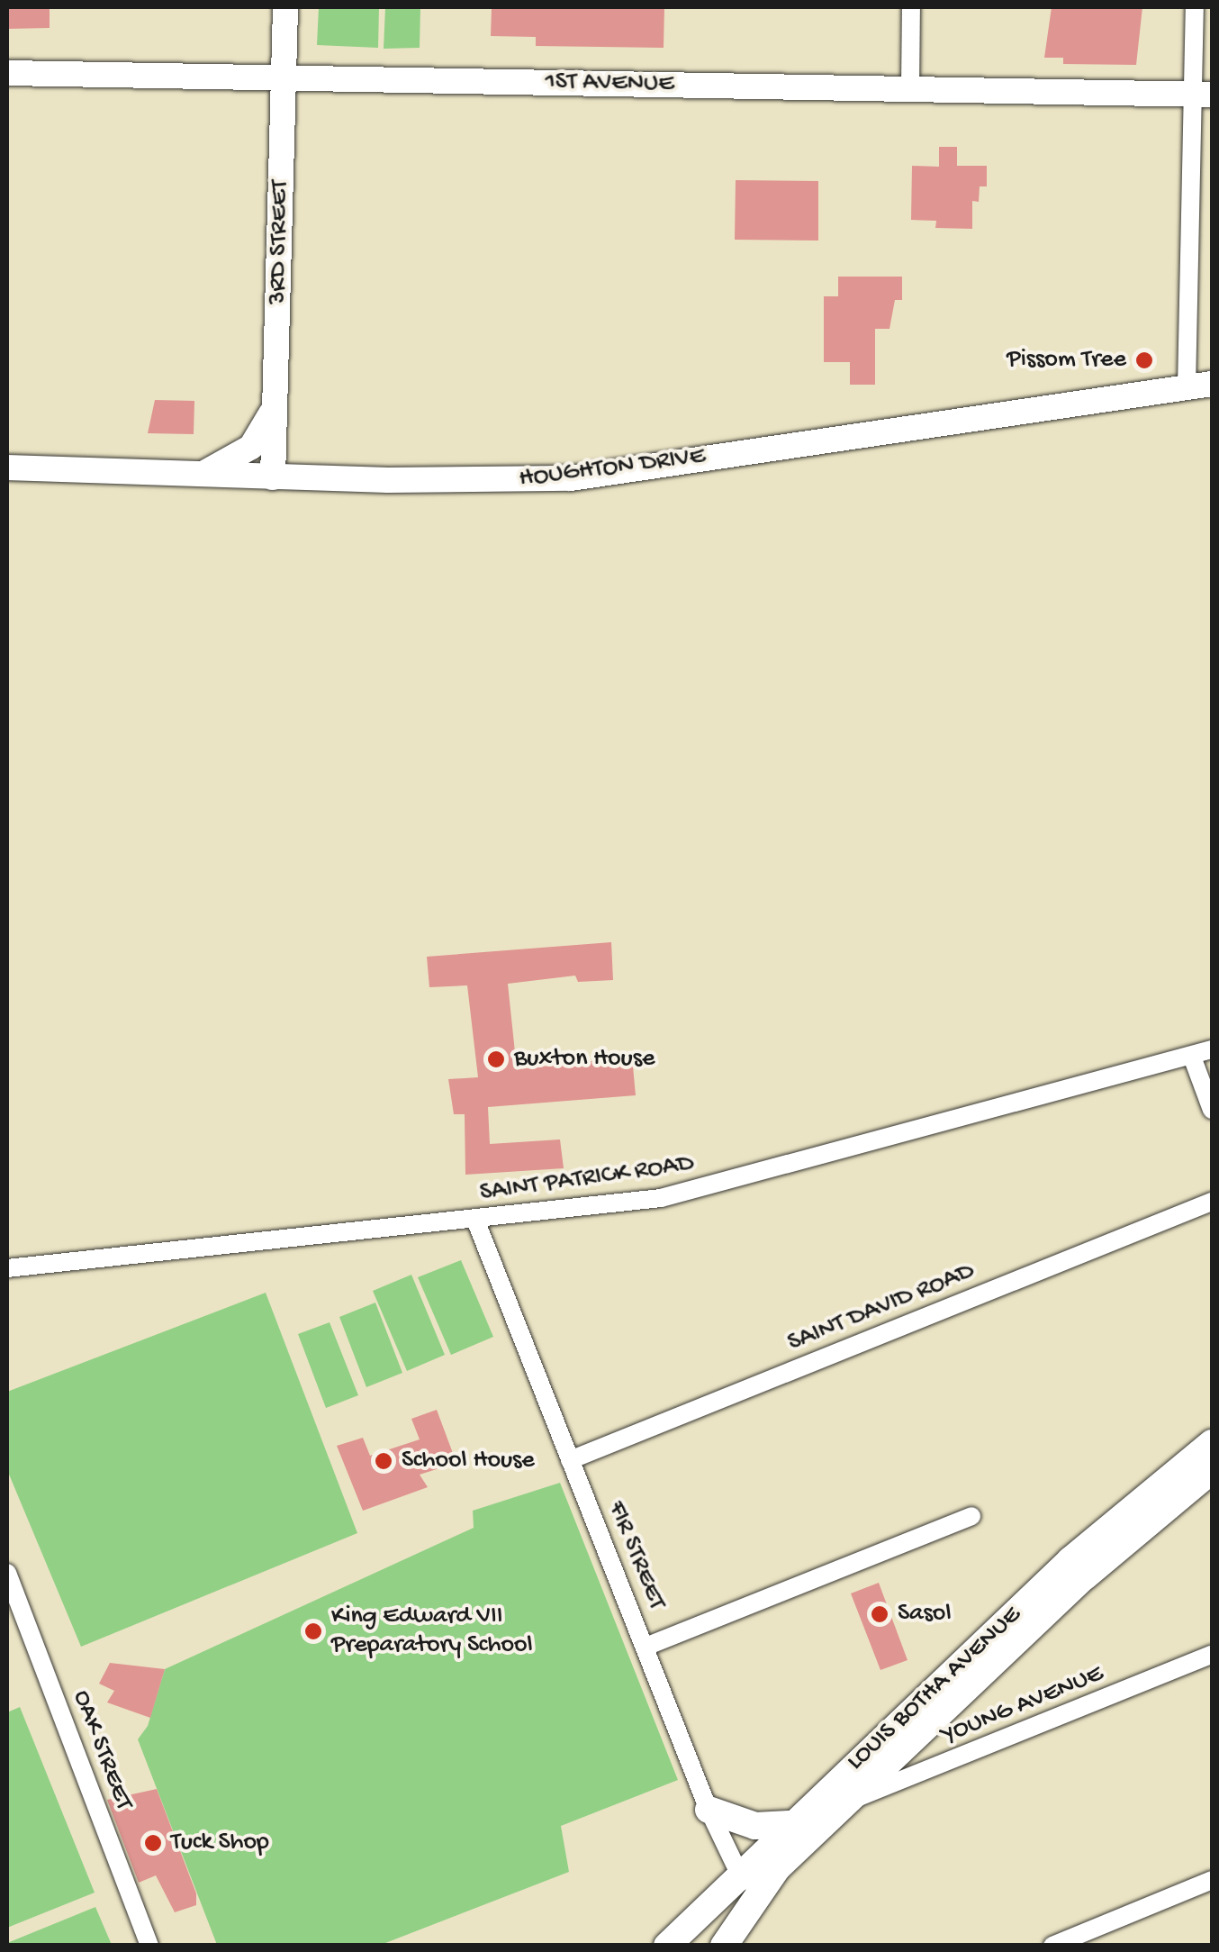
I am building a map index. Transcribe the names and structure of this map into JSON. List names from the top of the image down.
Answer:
{
  "streets": {
    "main road": ["LOUIS BOTHA AVENUE"],
    "street": [
      "1ST AVENUE",
      "3RD STREET",
      "HOUGHTON DRIVE",
      "SAINT PATRICK ROAD",
      "SAINT DAVID ROAD",
      "FIR STREET",
      "YOUNG AVENUE",
      "OAK STREET"
    ]
  },
  "crossings": [
    ["1ST AVENUE", "3RD STREET"],
    ["3RD STREET", "HOUGHTON DRIVE"],
    ["SAINT PATRICK ROAD", "FIR STREET"],
    ["SAINT DAVID ROAD", "FIR STREET"],
    ["FIR STREET", "LOUIS BOTHA AVENUE"],
    ["LOUIS BOTHA AVENUE", "YOUNG AVENUE"]
  ],
  "places": [
    "Pissom Tree",
    "Buxton House",
    "School House",
    "Sasol",
    "King Edward VII Preparatory School",
    "Tuck Shop"
  ]
}
